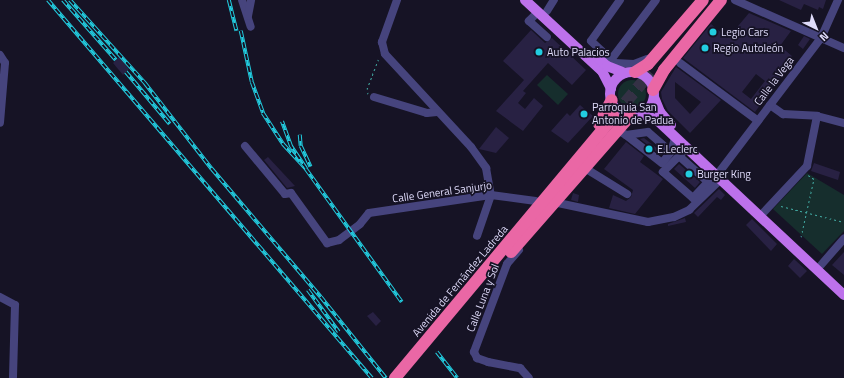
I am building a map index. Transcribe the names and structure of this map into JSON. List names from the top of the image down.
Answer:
{
  "streets": {
    "highway": ["Avenida de Fernández Ladreda"],
    "street": ["Calle la Vega", "Calle General Sanjurjo", "Calle Luna y Sol"]
  },
  "crossings": [
    ["Calle la Vega", "Calle General Sanjurjo"],
    ["Calle General Sanjurjo", "Avenida de Fernández Ladreda"],
    ["Calle General Sanjurjo", "Calle Luna y Sol"],
    ["Avenida de Fernández Ladreda", "Calle Luna y Sol"]
  ],
  "places": [
    "Legio Cars",
    "Regio Autoleón",
    "Auto Palacios",
    "Parroquia San Antonio de Padua",
    "E.Leclerc",
    "Burger King"
  ],
  "north": "bottom right"
}
